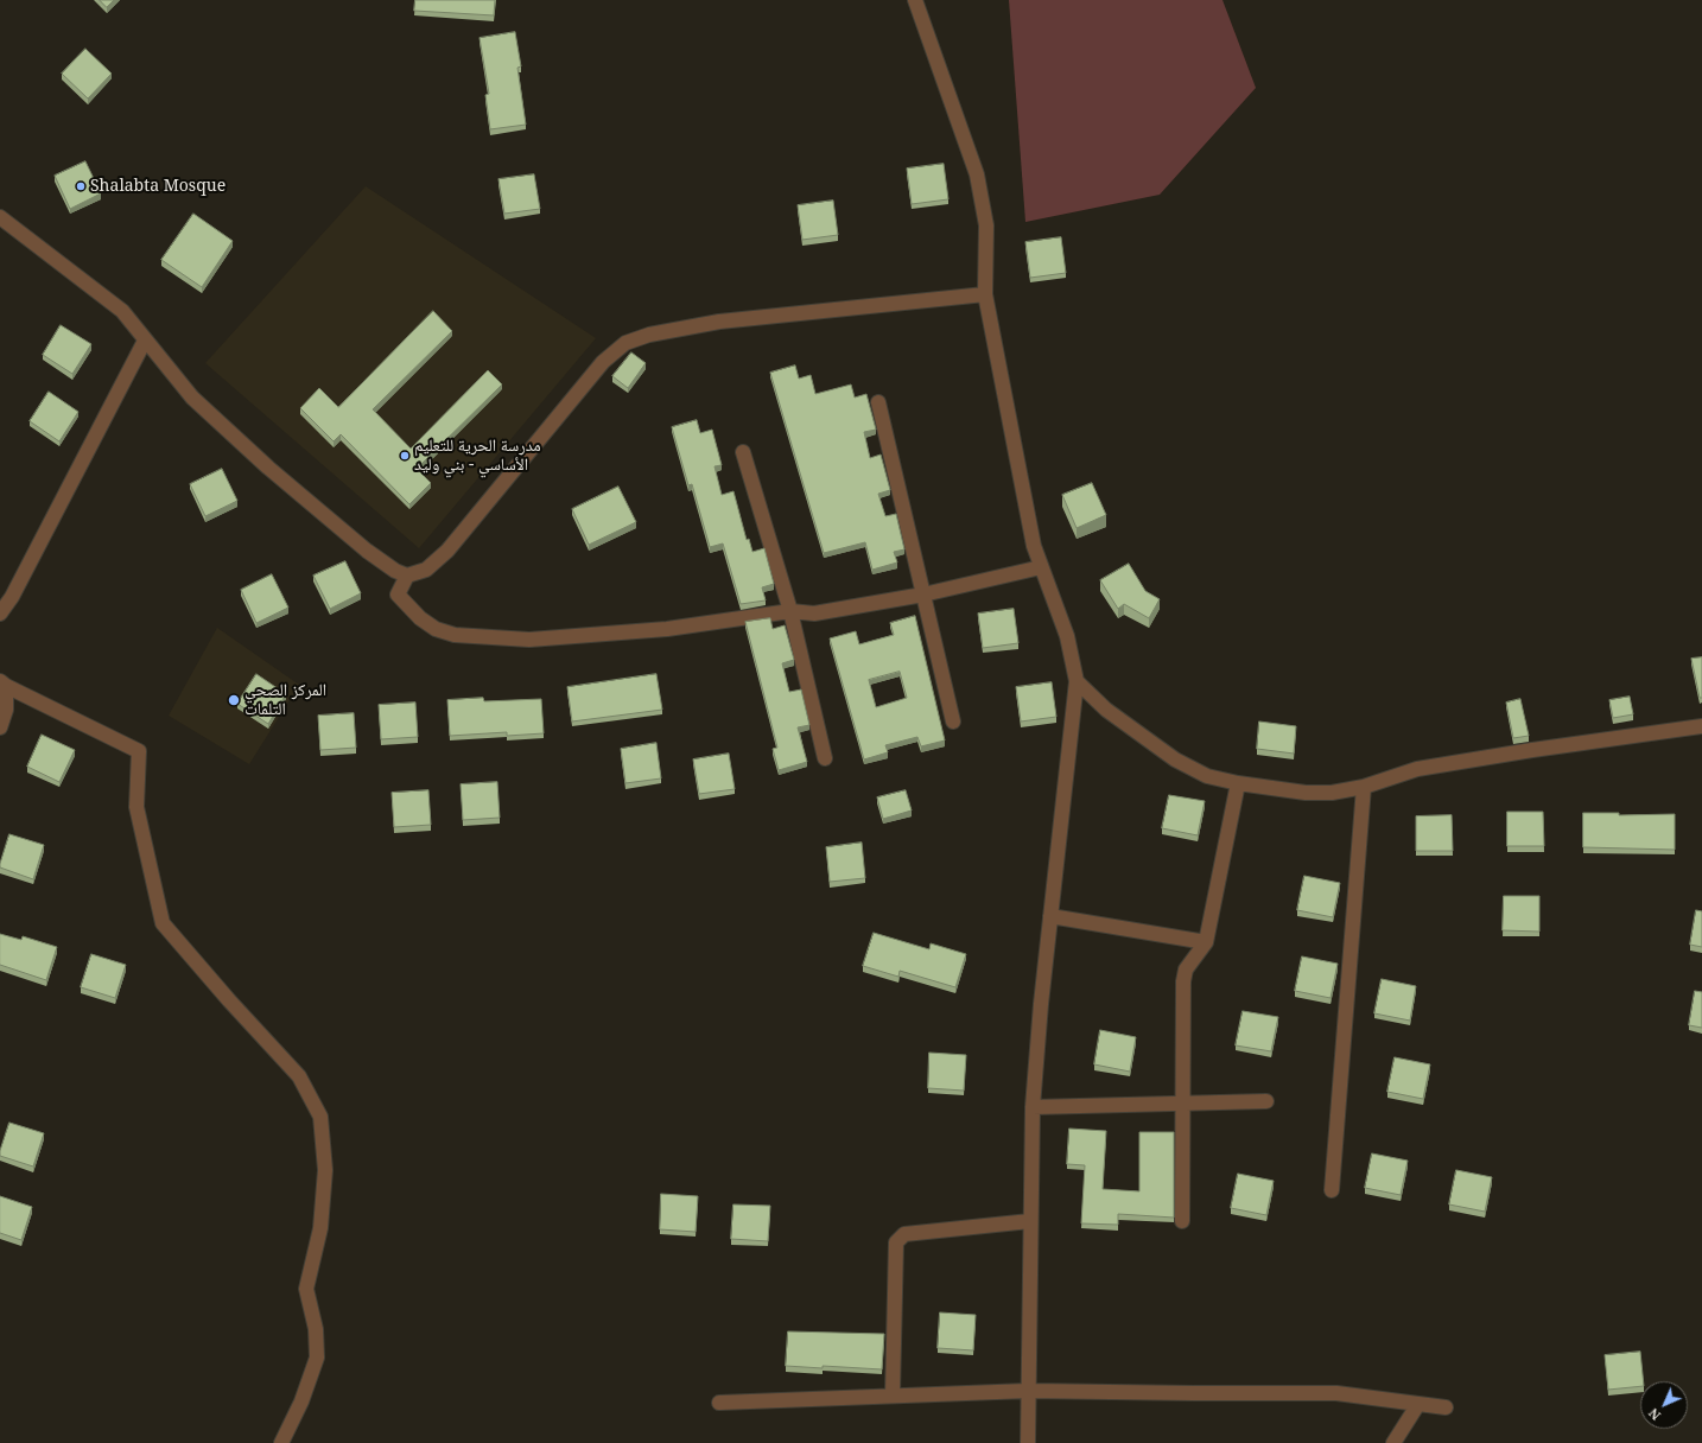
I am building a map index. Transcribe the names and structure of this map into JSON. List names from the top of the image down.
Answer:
{
  "places": ["Shalabta Mosque", "مدرسة الحرية للتعليم الأساسي - بني وليد", "المركز الصحي التلمات"],
  "north": "bottom left"
}
